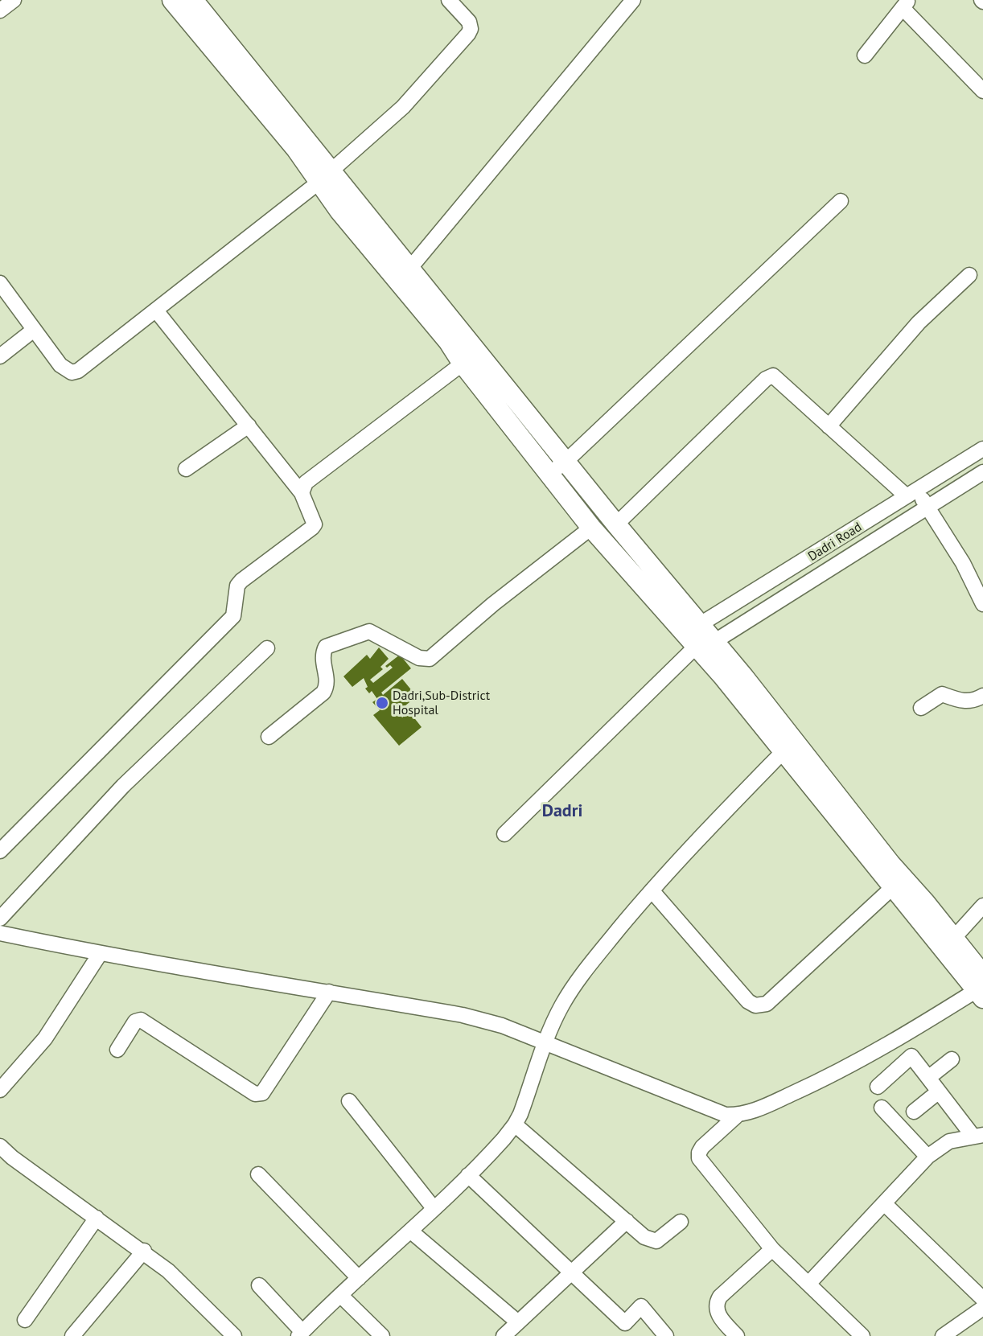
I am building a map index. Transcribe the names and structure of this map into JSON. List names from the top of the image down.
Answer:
{
  "streets": {
    "street": ["Dadri Road"]
  },
  "districts": ["Dadri"],
  "places": ["Dadri,Sub-District Hospital"]
}
